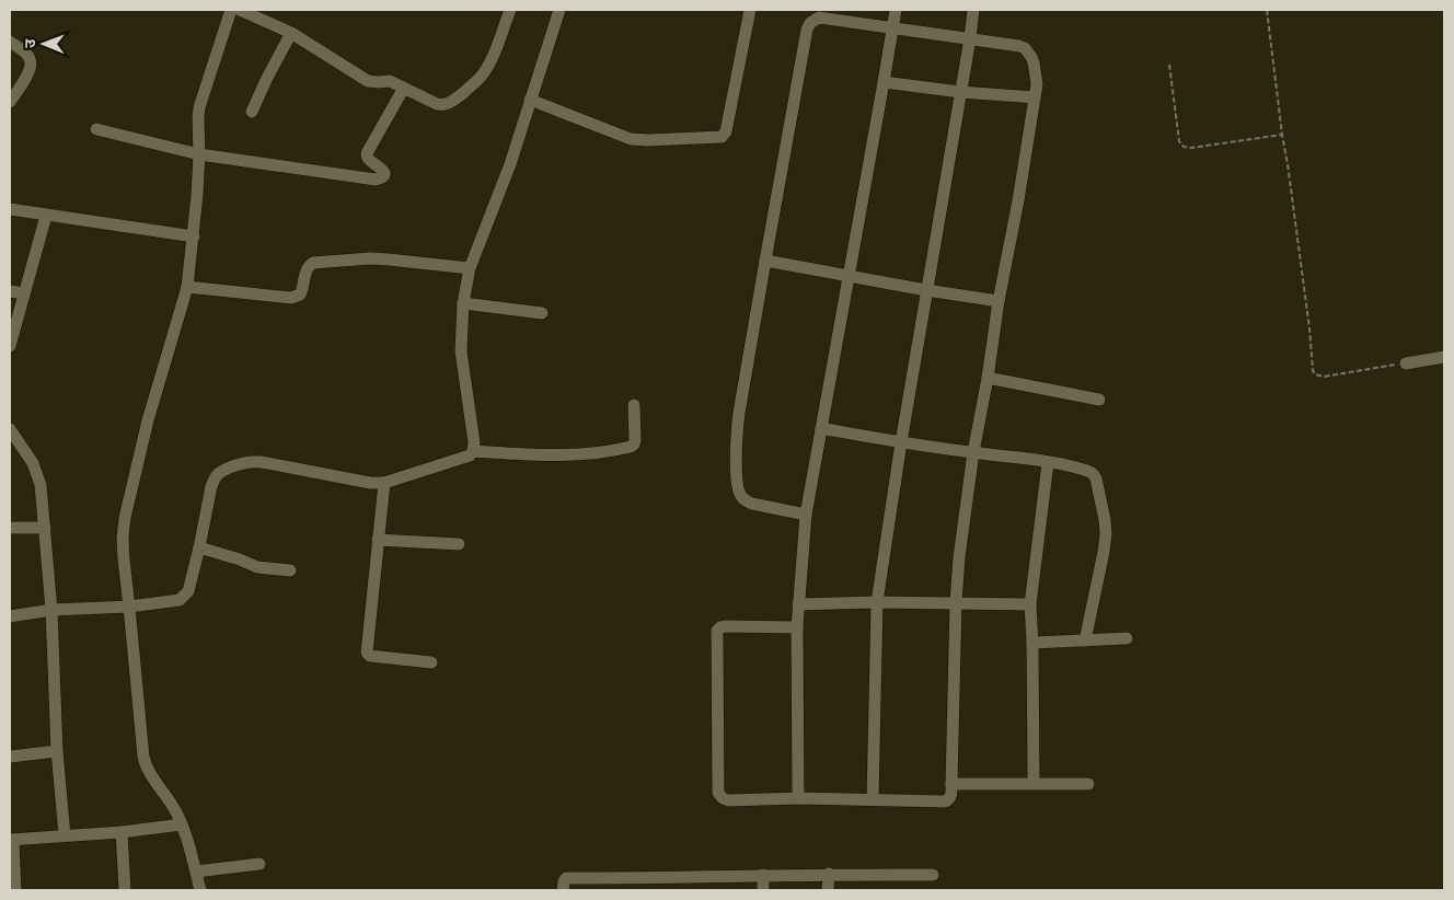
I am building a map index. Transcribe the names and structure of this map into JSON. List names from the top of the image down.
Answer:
{
  "north": "left"
}
